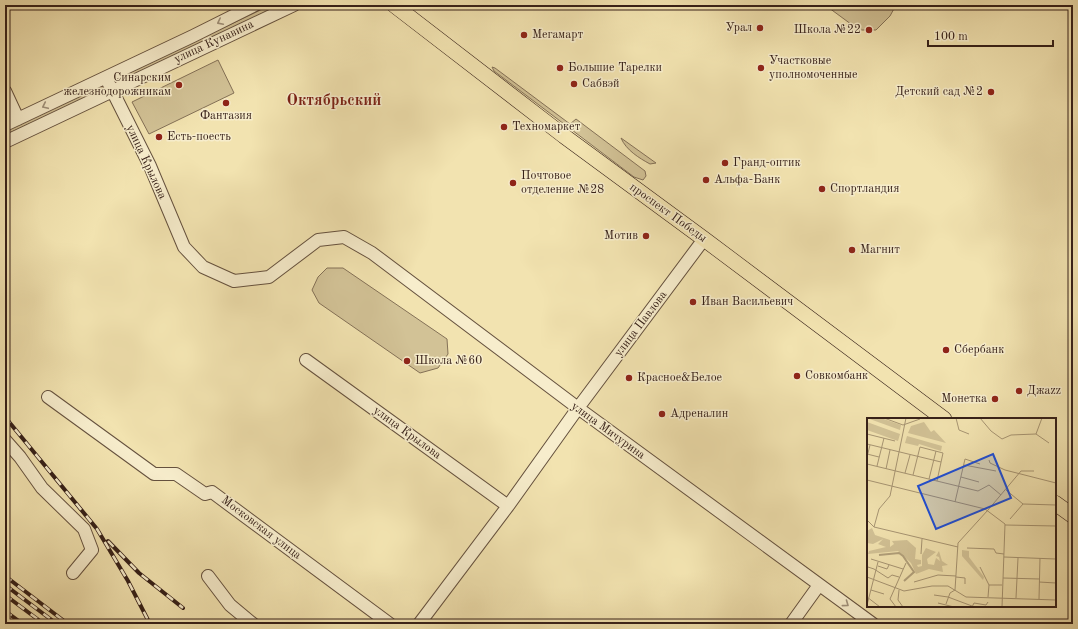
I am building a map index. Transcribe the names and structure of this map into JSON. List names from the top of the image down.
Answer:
{
  "streets": {
    "main road": ["проспект Победы"],
    "street": [
      "улица Кунавина",
      "улица Крылова",
      "улица Павлова",
      "улица Мичурина",
      "Московская улица"
    ]
  },
  "crossings": [
    ["улица Кунавина", "улица Крылова"],
    ["улица Крылова", "улица Павлова"],
    ["улица Крылова", "улица Мичурина"],
    ["проспект Победы", "улица Павлова"],
    ["улица Павлова", "улица Мичурина"]
  ],
  "districts": ["Октябрьский"],
  "places": [
    "Урал",
    "Школа №22",
    "Мегамарт",
    "Большие Тарелки",
    "Участковые уполномоченные",
    "Сабвэй",
    "Синарским железнодорожникам",
    "Детский сад №2",
    "Фантазия",
    "Техномаркет",
    "Есть-поесть",
    "Гранд-оптик",
    "Альфа-Банк",
    "Почтовое отделение №28",
    "Спортландия",
    "Мотив",
    "Магнит",
    "Иван Васильевич",
    "Сбербанк",
    "Школа №60",
    "Совкомбанк",
    "Красное&Белое",
    "Джаzz",
    "Монетка",
    "Адреналин"
  ],
  "scale_bar": "100 m"
}
